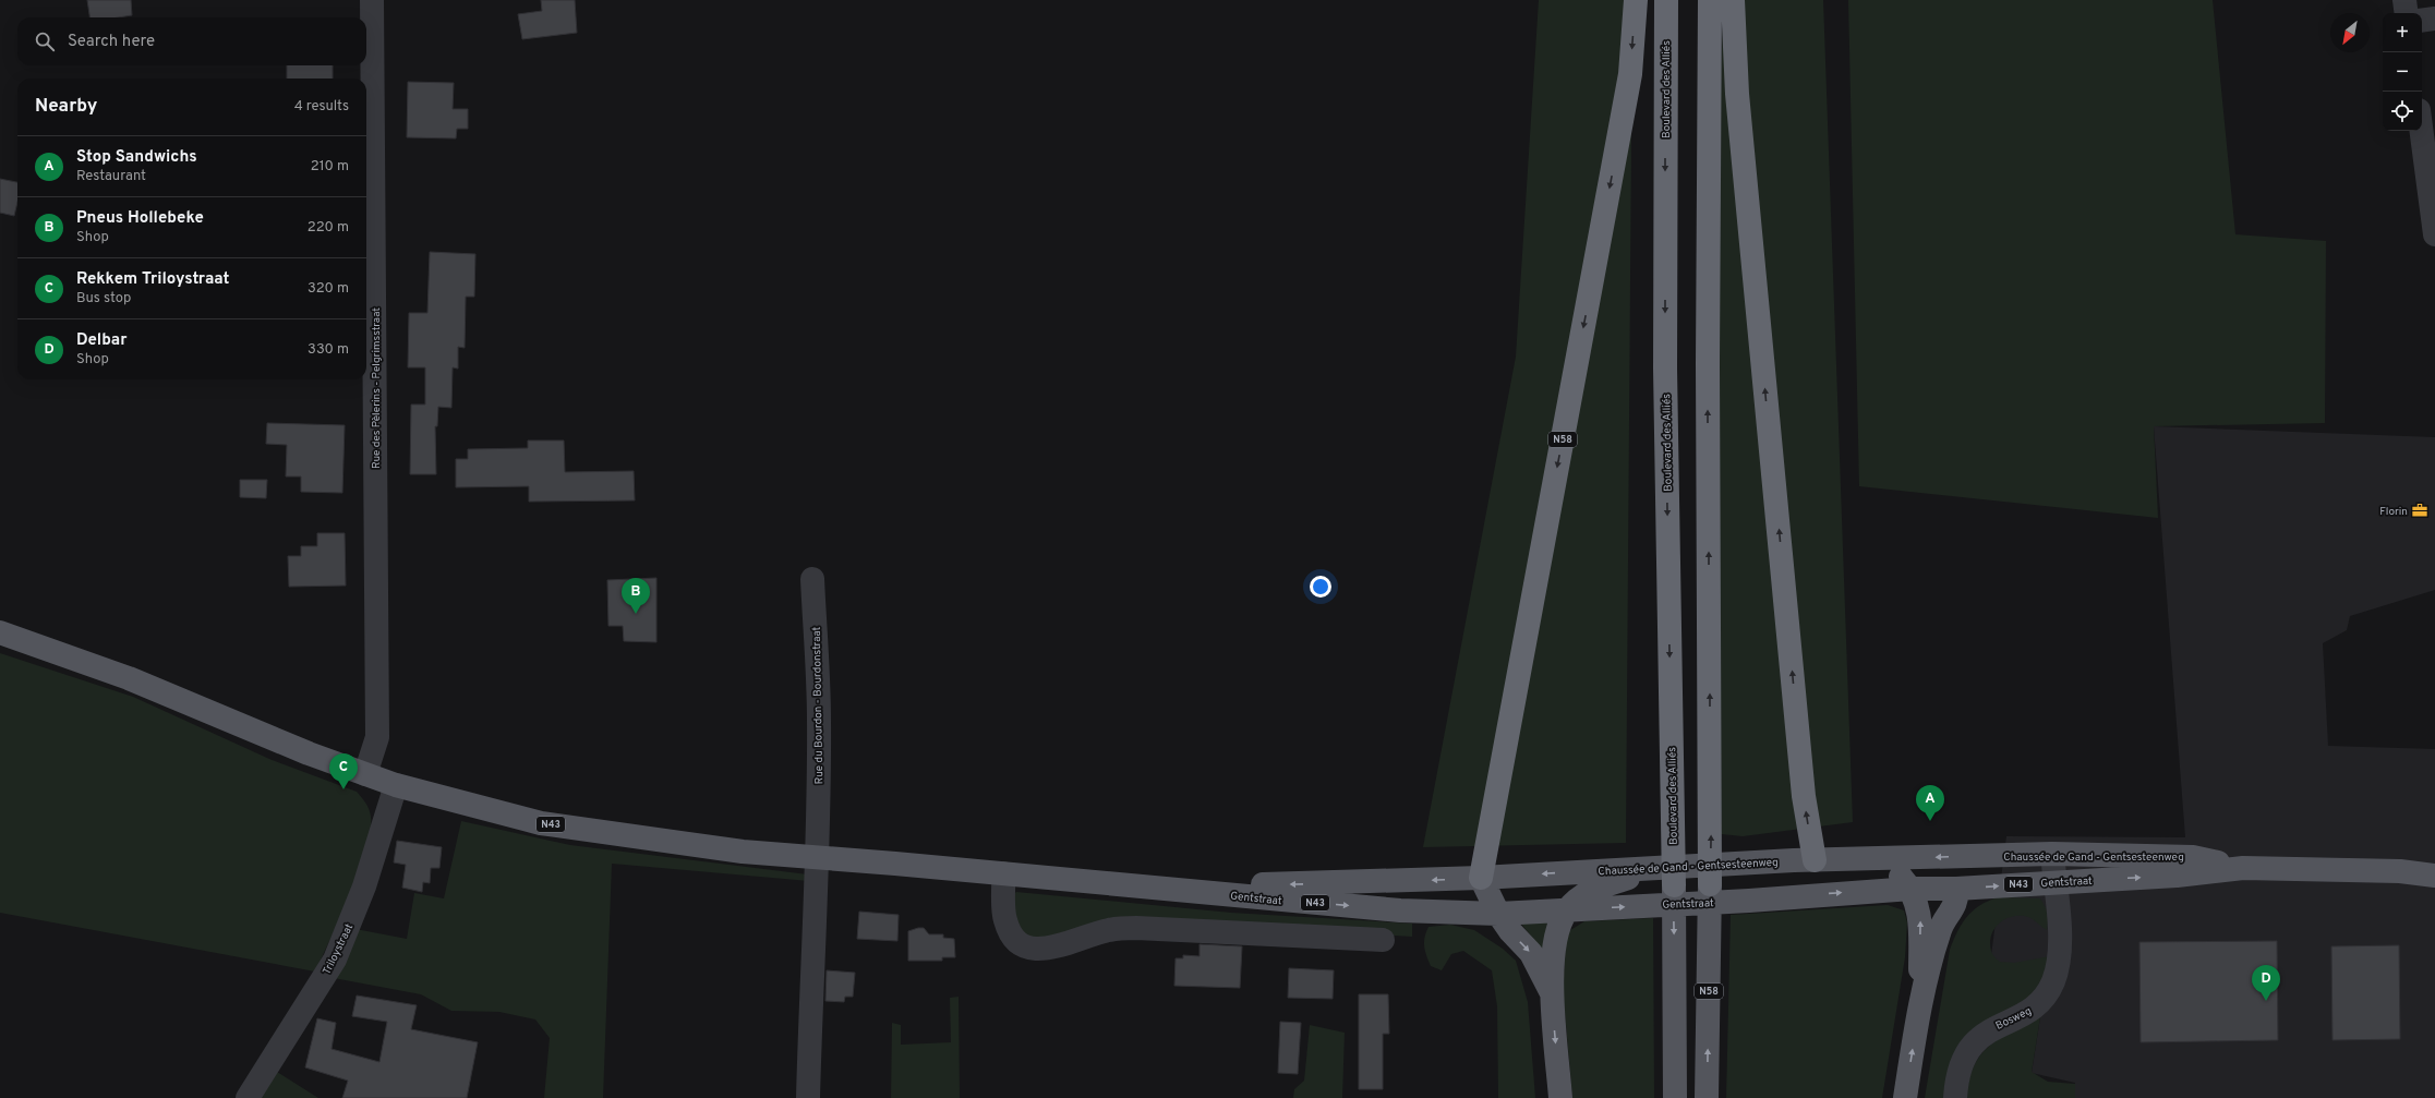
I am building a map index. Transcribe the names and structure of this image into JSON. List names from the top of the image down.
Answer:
{
  "streets": {
    "highway": ["Boulevard des Alliés", "N58"],
    "main road": ["N43", "Chaussée de Gand - Gentsesteenweg", "Gentstraat"],
    "street": [
      "Rue des Pèlerins - Pelgrimsstraat",
      "Rue du Bourdon - Bourdonstraat",
      "Triloystraat",
      "Bosweg"
    ]
  },
  "crossings": [
    ["Rue des Pèlerins - Pelgrimsstraat", "N43"],
    ["N58", "Chaussée de Gand - Gentsesteenweg"],
    ["Rue du Bourdon - Bourdonstraat", "N43"],
    ["N43", "Chaussée de Gand - Gentsesteenweg"],
    ["N43", "Gentstraat"],
    ["N43", "Triloystraat"],
    ["Chaussée de Gand - Gentsesteenweg", "Gentstraat"],
    ["Chaussée de Gand - Gentsesteenweg", "Bosweg"],
    ["Gentstraat", "Bosweg"]
  ],
  "one_way": ["Chaussée de Gand - Gentsesteenweg", "Gentstraat"],
  "places": {
    "office": ["Florin"]
  },
  "north": "bottom left",
  "page": {
    "map_buttons": ["+", "−"],
    "search": "Search here",
    "heading": ["Nearby", "4 results"],
    "list": [
      {
        "mark": "A",
        "name": "Stop Sandwichs",
        "note": "Restaurant",
        "value": "210 m"
      },
      {
        "mark": "B",
        "name": "Pneus Hollebeke",
        "note": "Shop",
        "value": "220 m"
      },
      {
        "mark": "C",
        "name": "Rekkem Triloystraat",
        "note": "Bus stop",
        "value": "320 m"
      },
      {
        "mark": "D",
        "name": "Delbar",
        "note": "Shop",
        "value": "330 m"
      }
    ],
    "pins": [
      "B",
      "C",
      "A",
      "D"
    ]
  }
}
